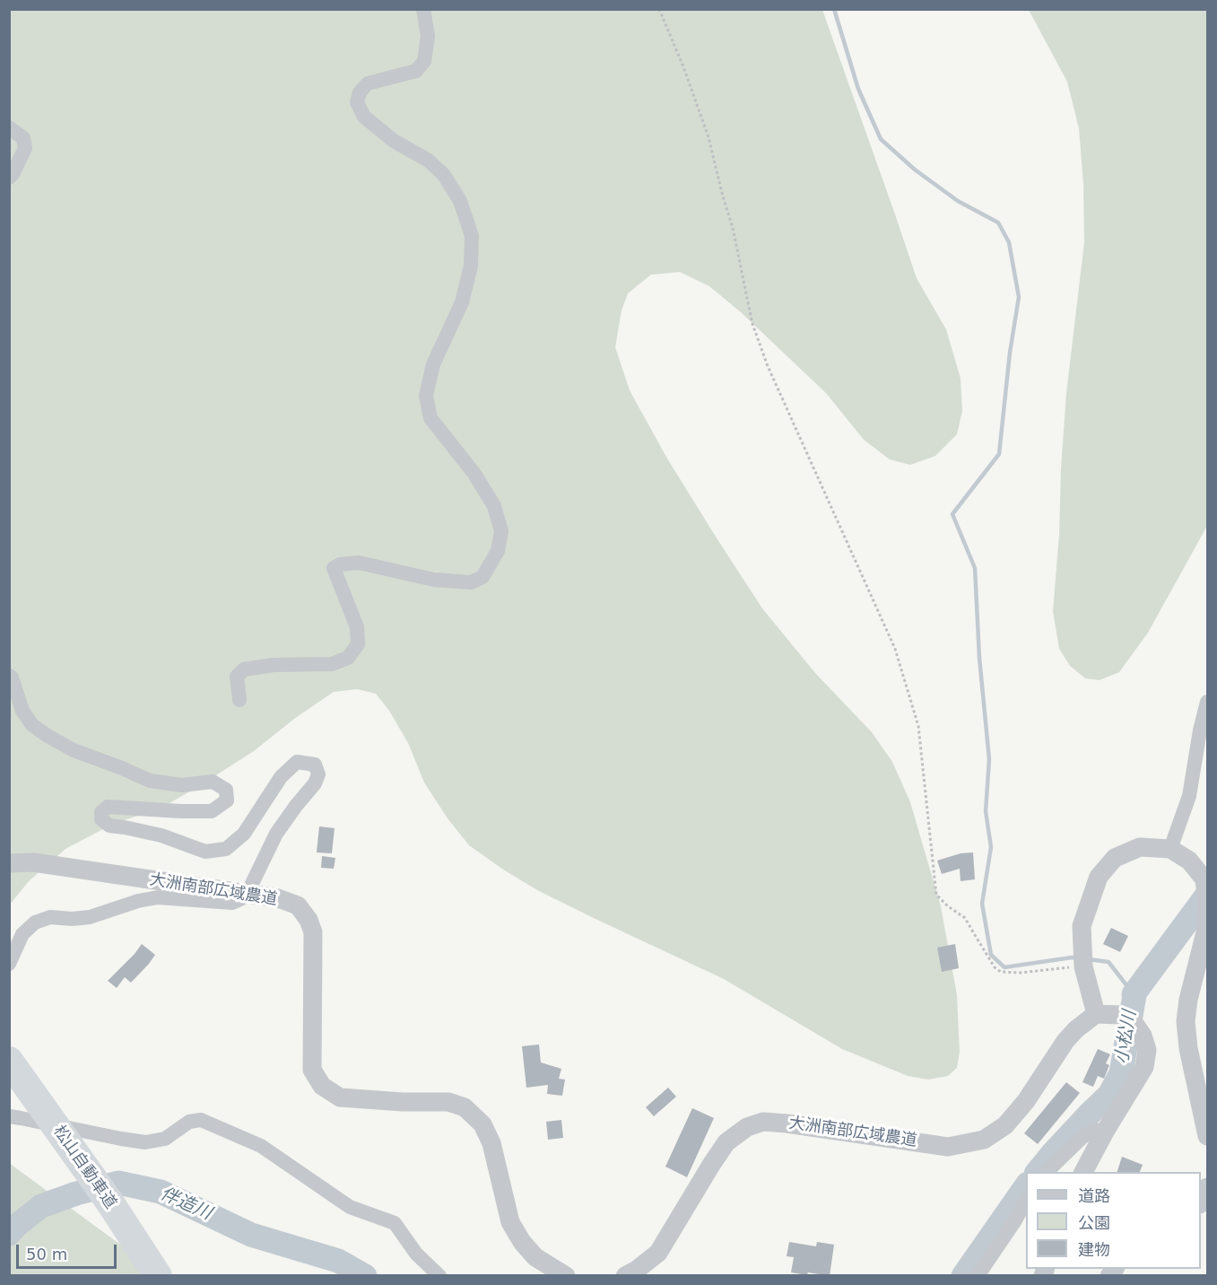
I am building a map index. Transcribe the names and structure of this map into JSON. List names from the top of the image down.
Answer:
{
  "streets": {
    "highway": ["松山自動車道"],
    "street": ["大洲南部広域農道"]
  },
  "water": ["小松川", "伴造川"],
  "legend": ["道路", "公園", "建物"],
  "scale_bar": "50 m"
}
